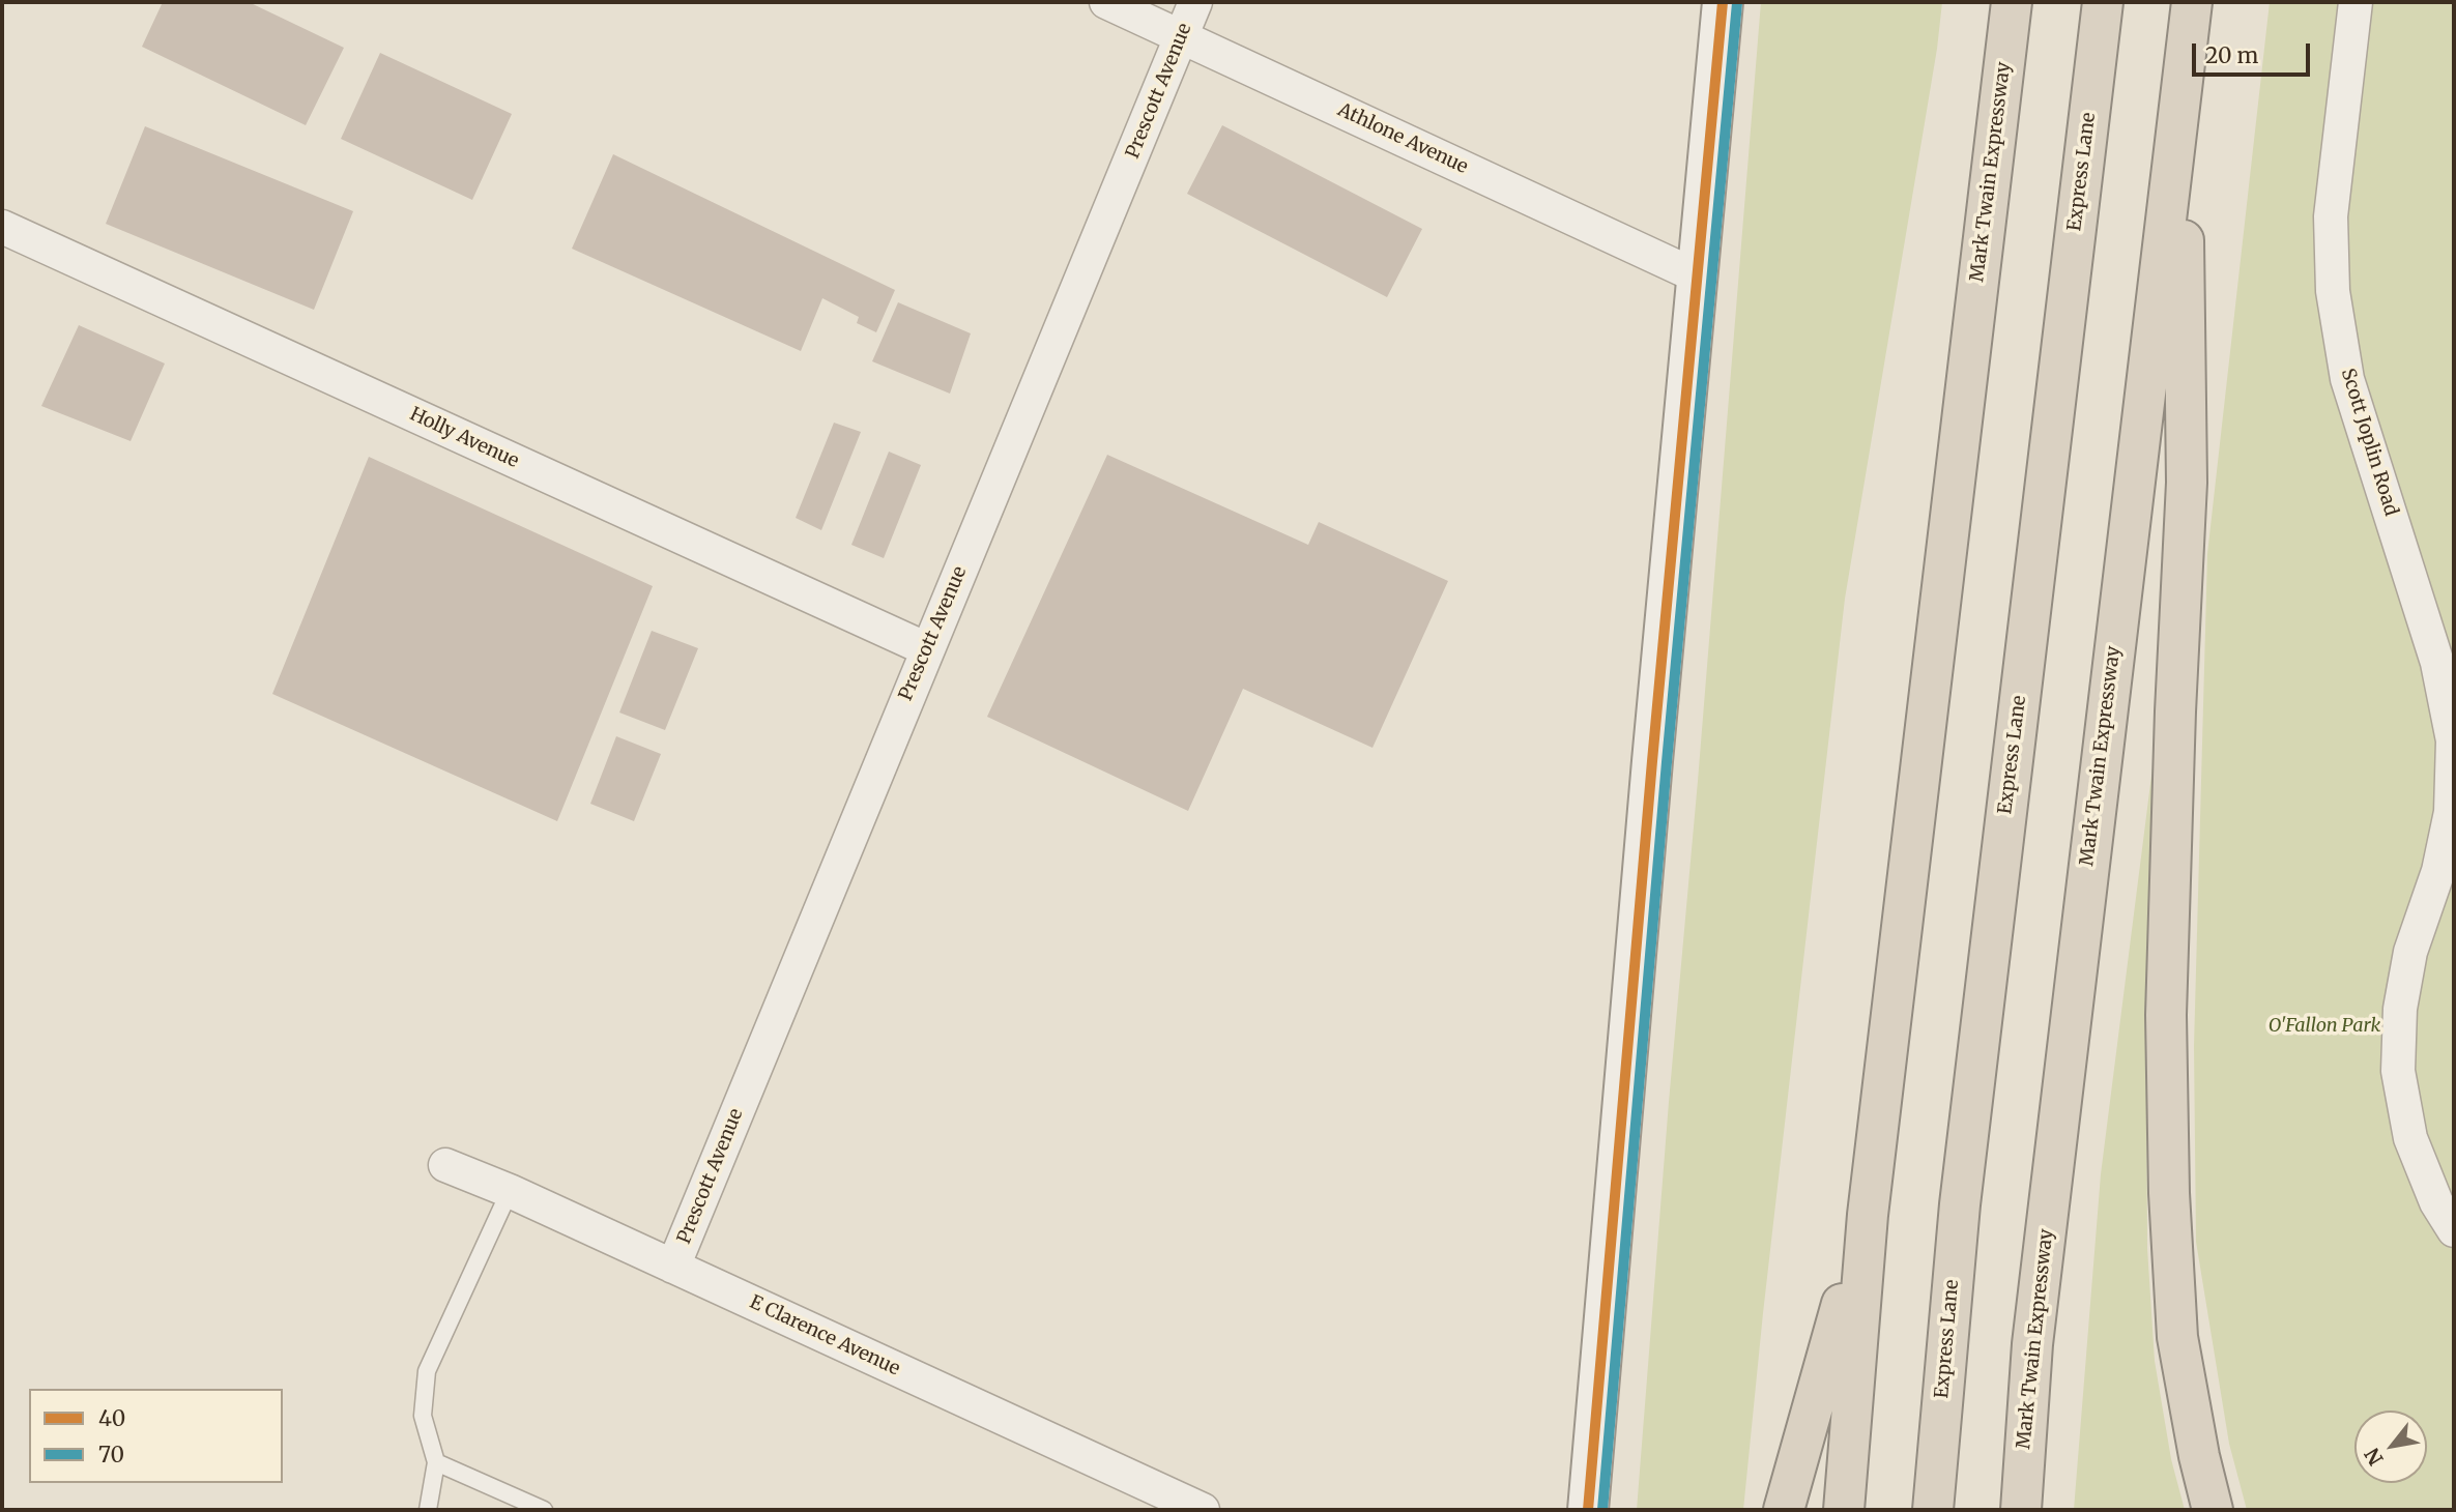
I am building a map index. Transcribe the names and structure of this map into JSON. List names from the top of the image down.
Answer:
{
  "streets": {
    "highway": ["Mark Twain Expressway", "Express Lane"],
    "street": [
      "Prescott Avenue",
      "Athlone Avenue",
      "Holly Avenue",
      "Scott Joplin Road",
      "E Clarence Avenue"
    ]
  },
  "crossings": [
    ["Prescott Avenue", "Athlone Avenue"],
    ["Prescott Avenue", "Holly Avenue"],
    ["Prescott Avenue", "E Clarence Avenue"]
  ],
  "parks": ["O'Fallon Park"],
  "lines": ["transit line 40", "transit line 70"],
  "legend": ["40", "70"],
  "scale_bar": "20 m",
  "north": "bottom left"
}
